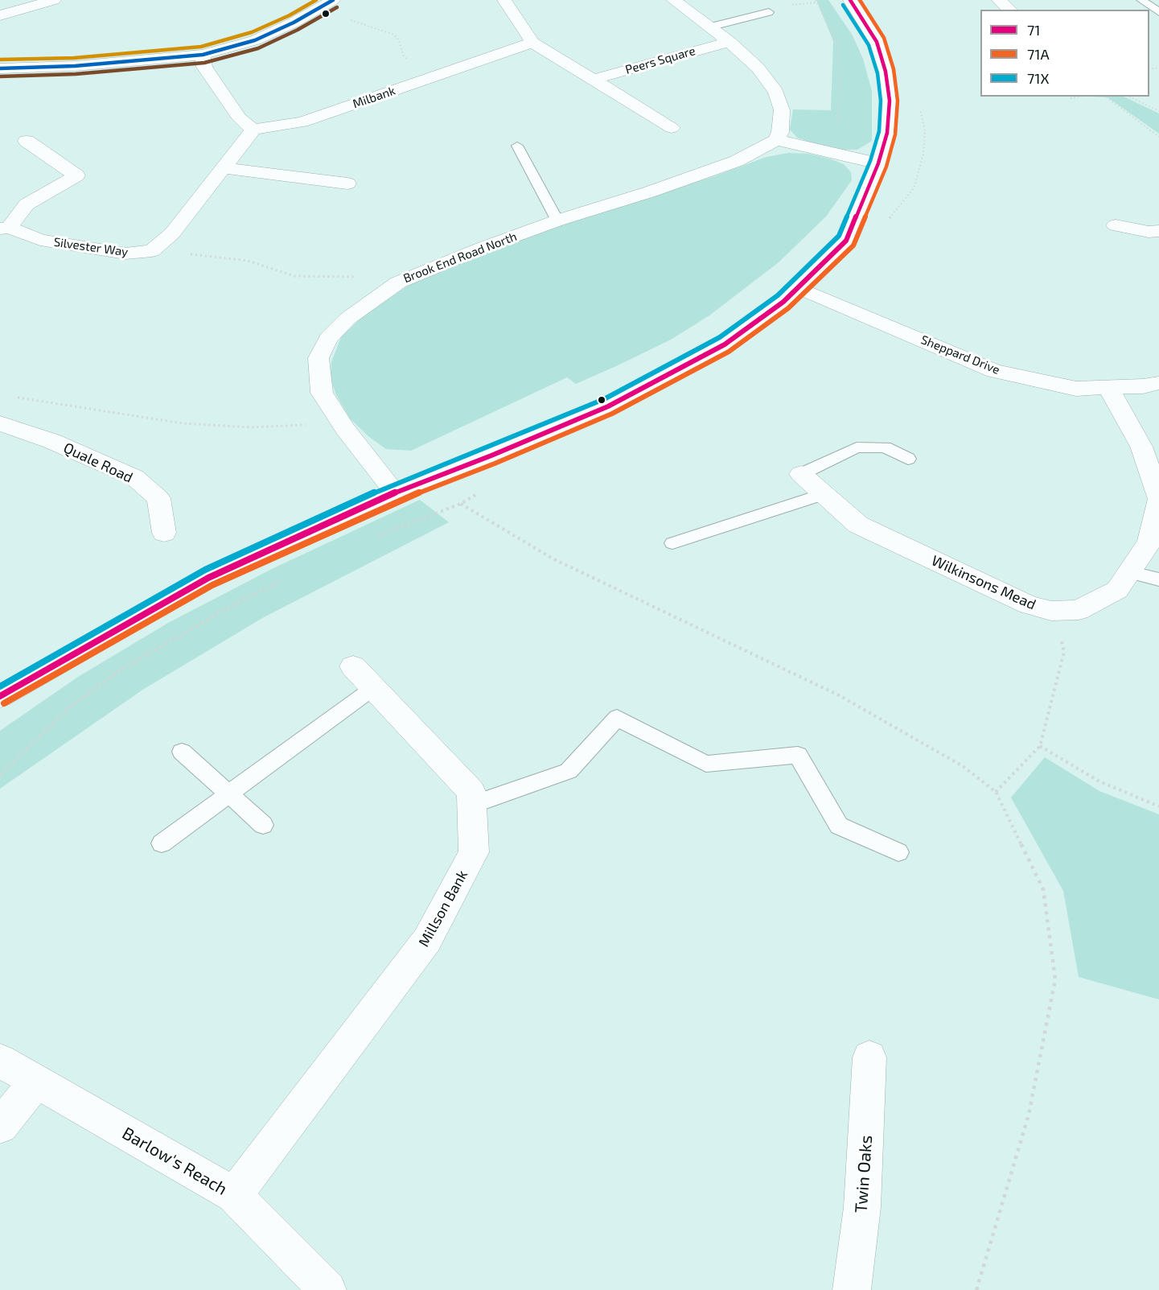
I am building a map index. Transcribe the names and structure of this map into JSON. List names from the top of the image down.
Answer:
{
  "streets": {
    "street": [
      "Peers Square",
      "Milbank",
      "Silvester Way",
      "Brook End Road North",
      "Sheppard Drive",
      "Quale Road",
      "Wilkinsons Mead",
      "Millson Bank",
      "Barlow's Reach",
      "Twin Oaks"
    ]
  },
  "crossings": [
    ["Peers Square", "Milbank"],
    ["Sheppard Drive", "Wilkinsons Mead"],
    ["Millson Bank", "Barlow's Reach"]
  ],
  "lines": ["transit line 71", "transit line 71A", "transit line 71X"],
  "legend": ["71", "71A", "71X"]
}
